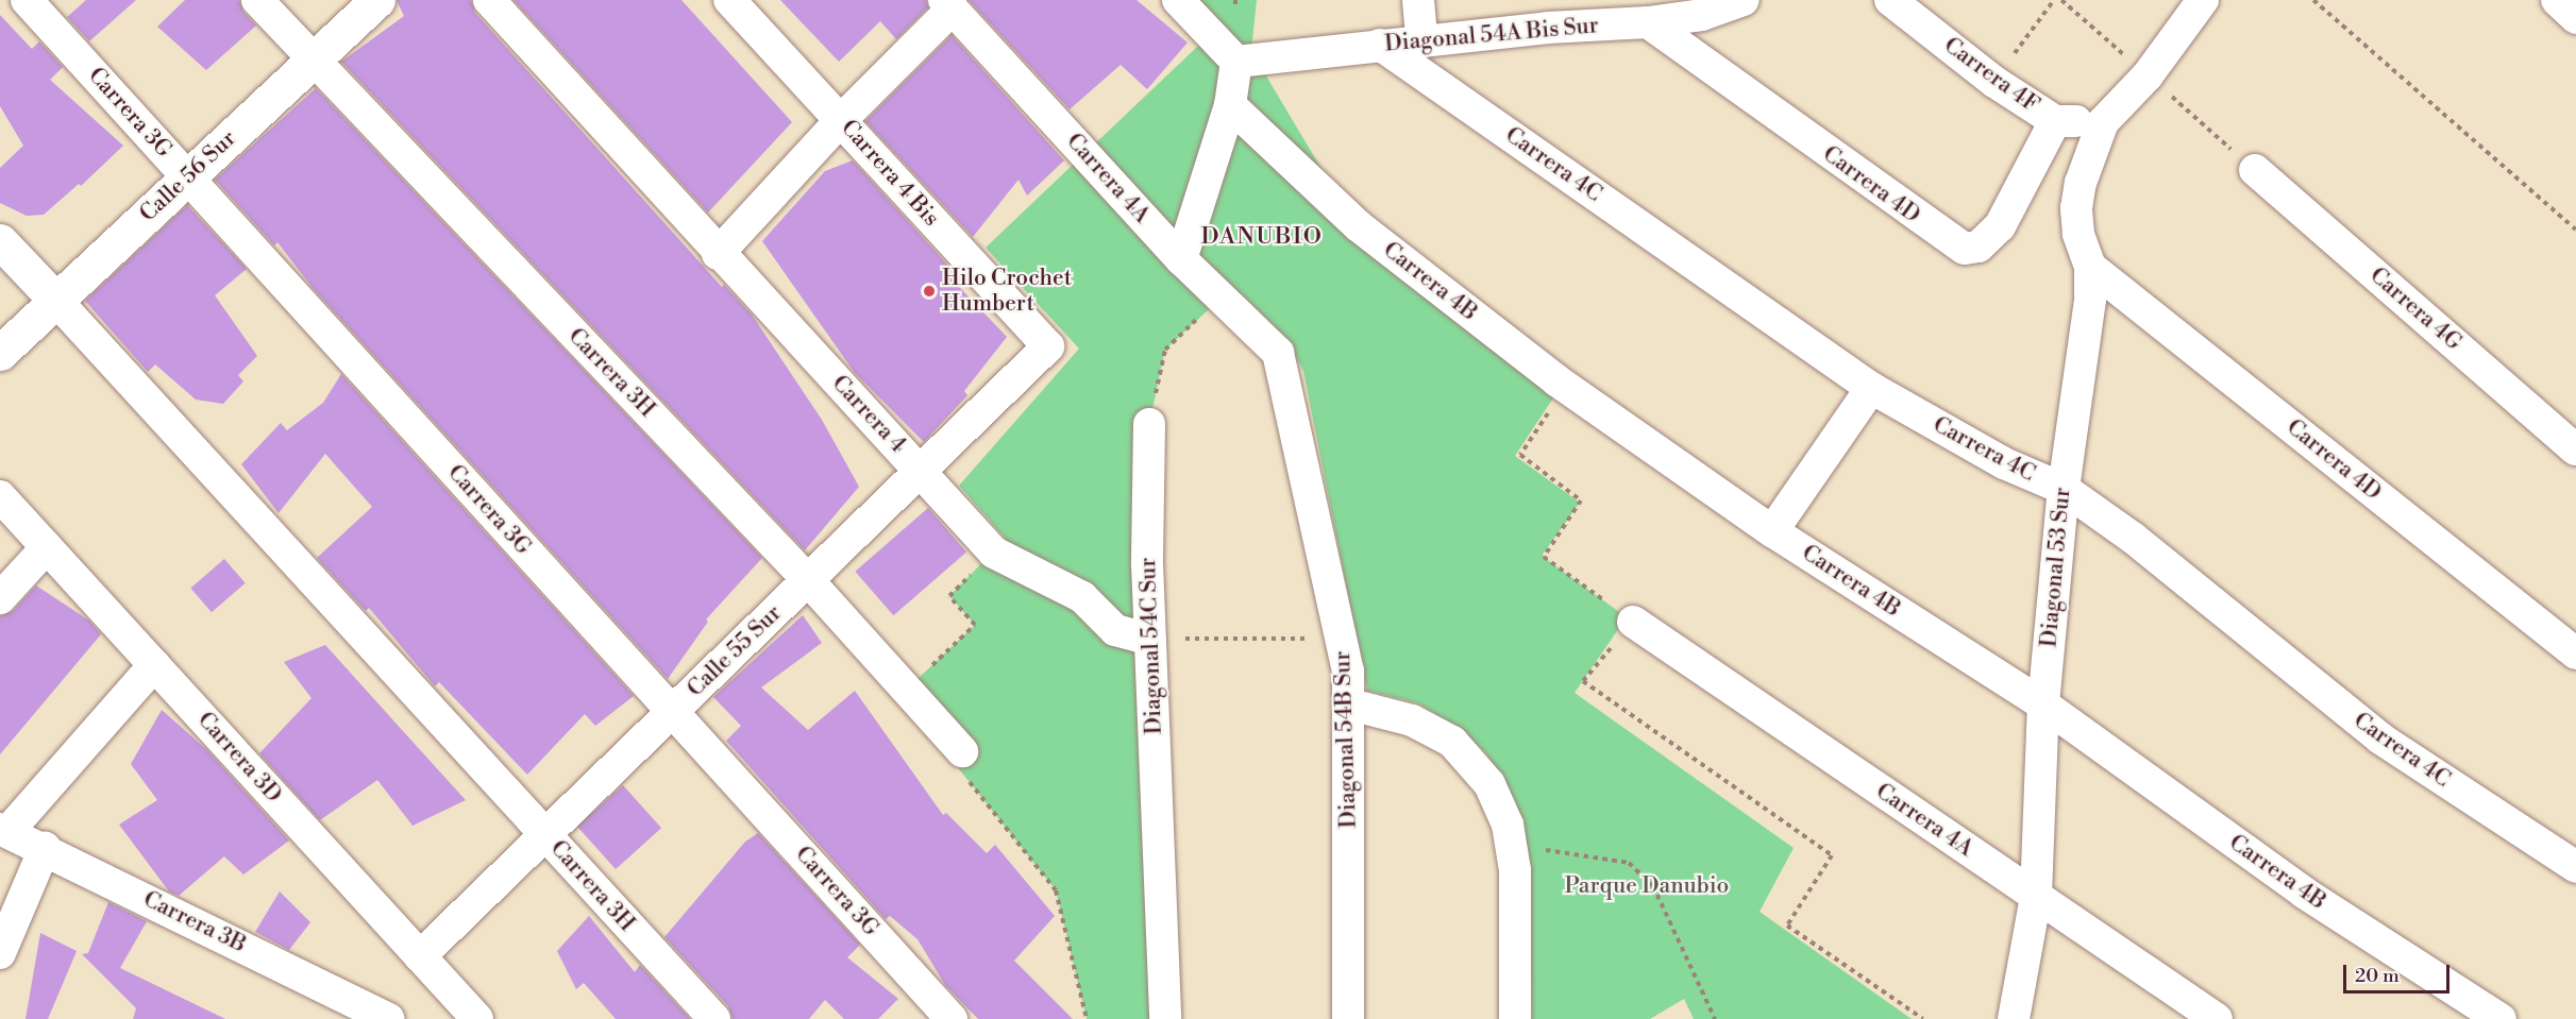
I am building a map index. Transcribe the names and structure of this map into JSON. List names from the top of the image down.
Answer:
{
  "streets": {
    "street": [
      "Diagonal 54A Bis Sur",
      "Carrera 4F",
      "Carrera 3G",
      "Carrera 4C",
      "Carrera 4 Bis",
      "Calle 56 Sur",
      "Carrera 4A",
      "Carrera 4D",
      "Carrera 4B",
      "Carrera 4G",
      "Carrera 3H",
      "Carrera 4",
      "Diagonal 53 Sur",
      "Diagonal 54C Sur",
      "Calle 55 Sur",
      "Diagonal 54B Sur",
      "Carrera 3D",
      "Carrera 3B"
    ]
  },
  "crossings": [
    ["Diagonal 54A Bis Sur", "Carrera 4C"],
    ["Diagonal 54A Bis Sur", "Carrera 4D"],
    ["Carrera 4F", "Carrera 4D"],
    ["Carrera 4F", "Diagonal 53 Sur"],
    ["Carrera 3G", "Calle 56 Sur"],
    ["Carrera 3G", "Calle 55 Sur"],
    ["Carrera 4C", "Diagonal 53 Sur"],
    ["Carrera 4 Bis", "Calle 55 Sur"],
    ["Calle 56 Sur", "Carrera 3H"],
    ["Carrera 4A", "Diagonal 53 Sur"],
    ["Carrera 4A", "Diagonal 54B Sur"],
    ["Carrera 4D", "Diagonal 53 Sur"],
    ["Carrera 4B", "Diagonal 53 Sur"],
    ["Carrera 3H", "Calle 55 Sur"],
    ["Carrera 4", "Diagonal 54C Sur"],
    ["Carrera 4", "Calle 55 Sur"],
    ["Calle 55 Sur", "Carrera 3D"]
  ],
  "districts": ["DANUBIO"],
  "parks": ["Parque Danubio"],
  "places": ["Hilo Crochet Humbert"],
  "scale_bar": "20 m"
}
